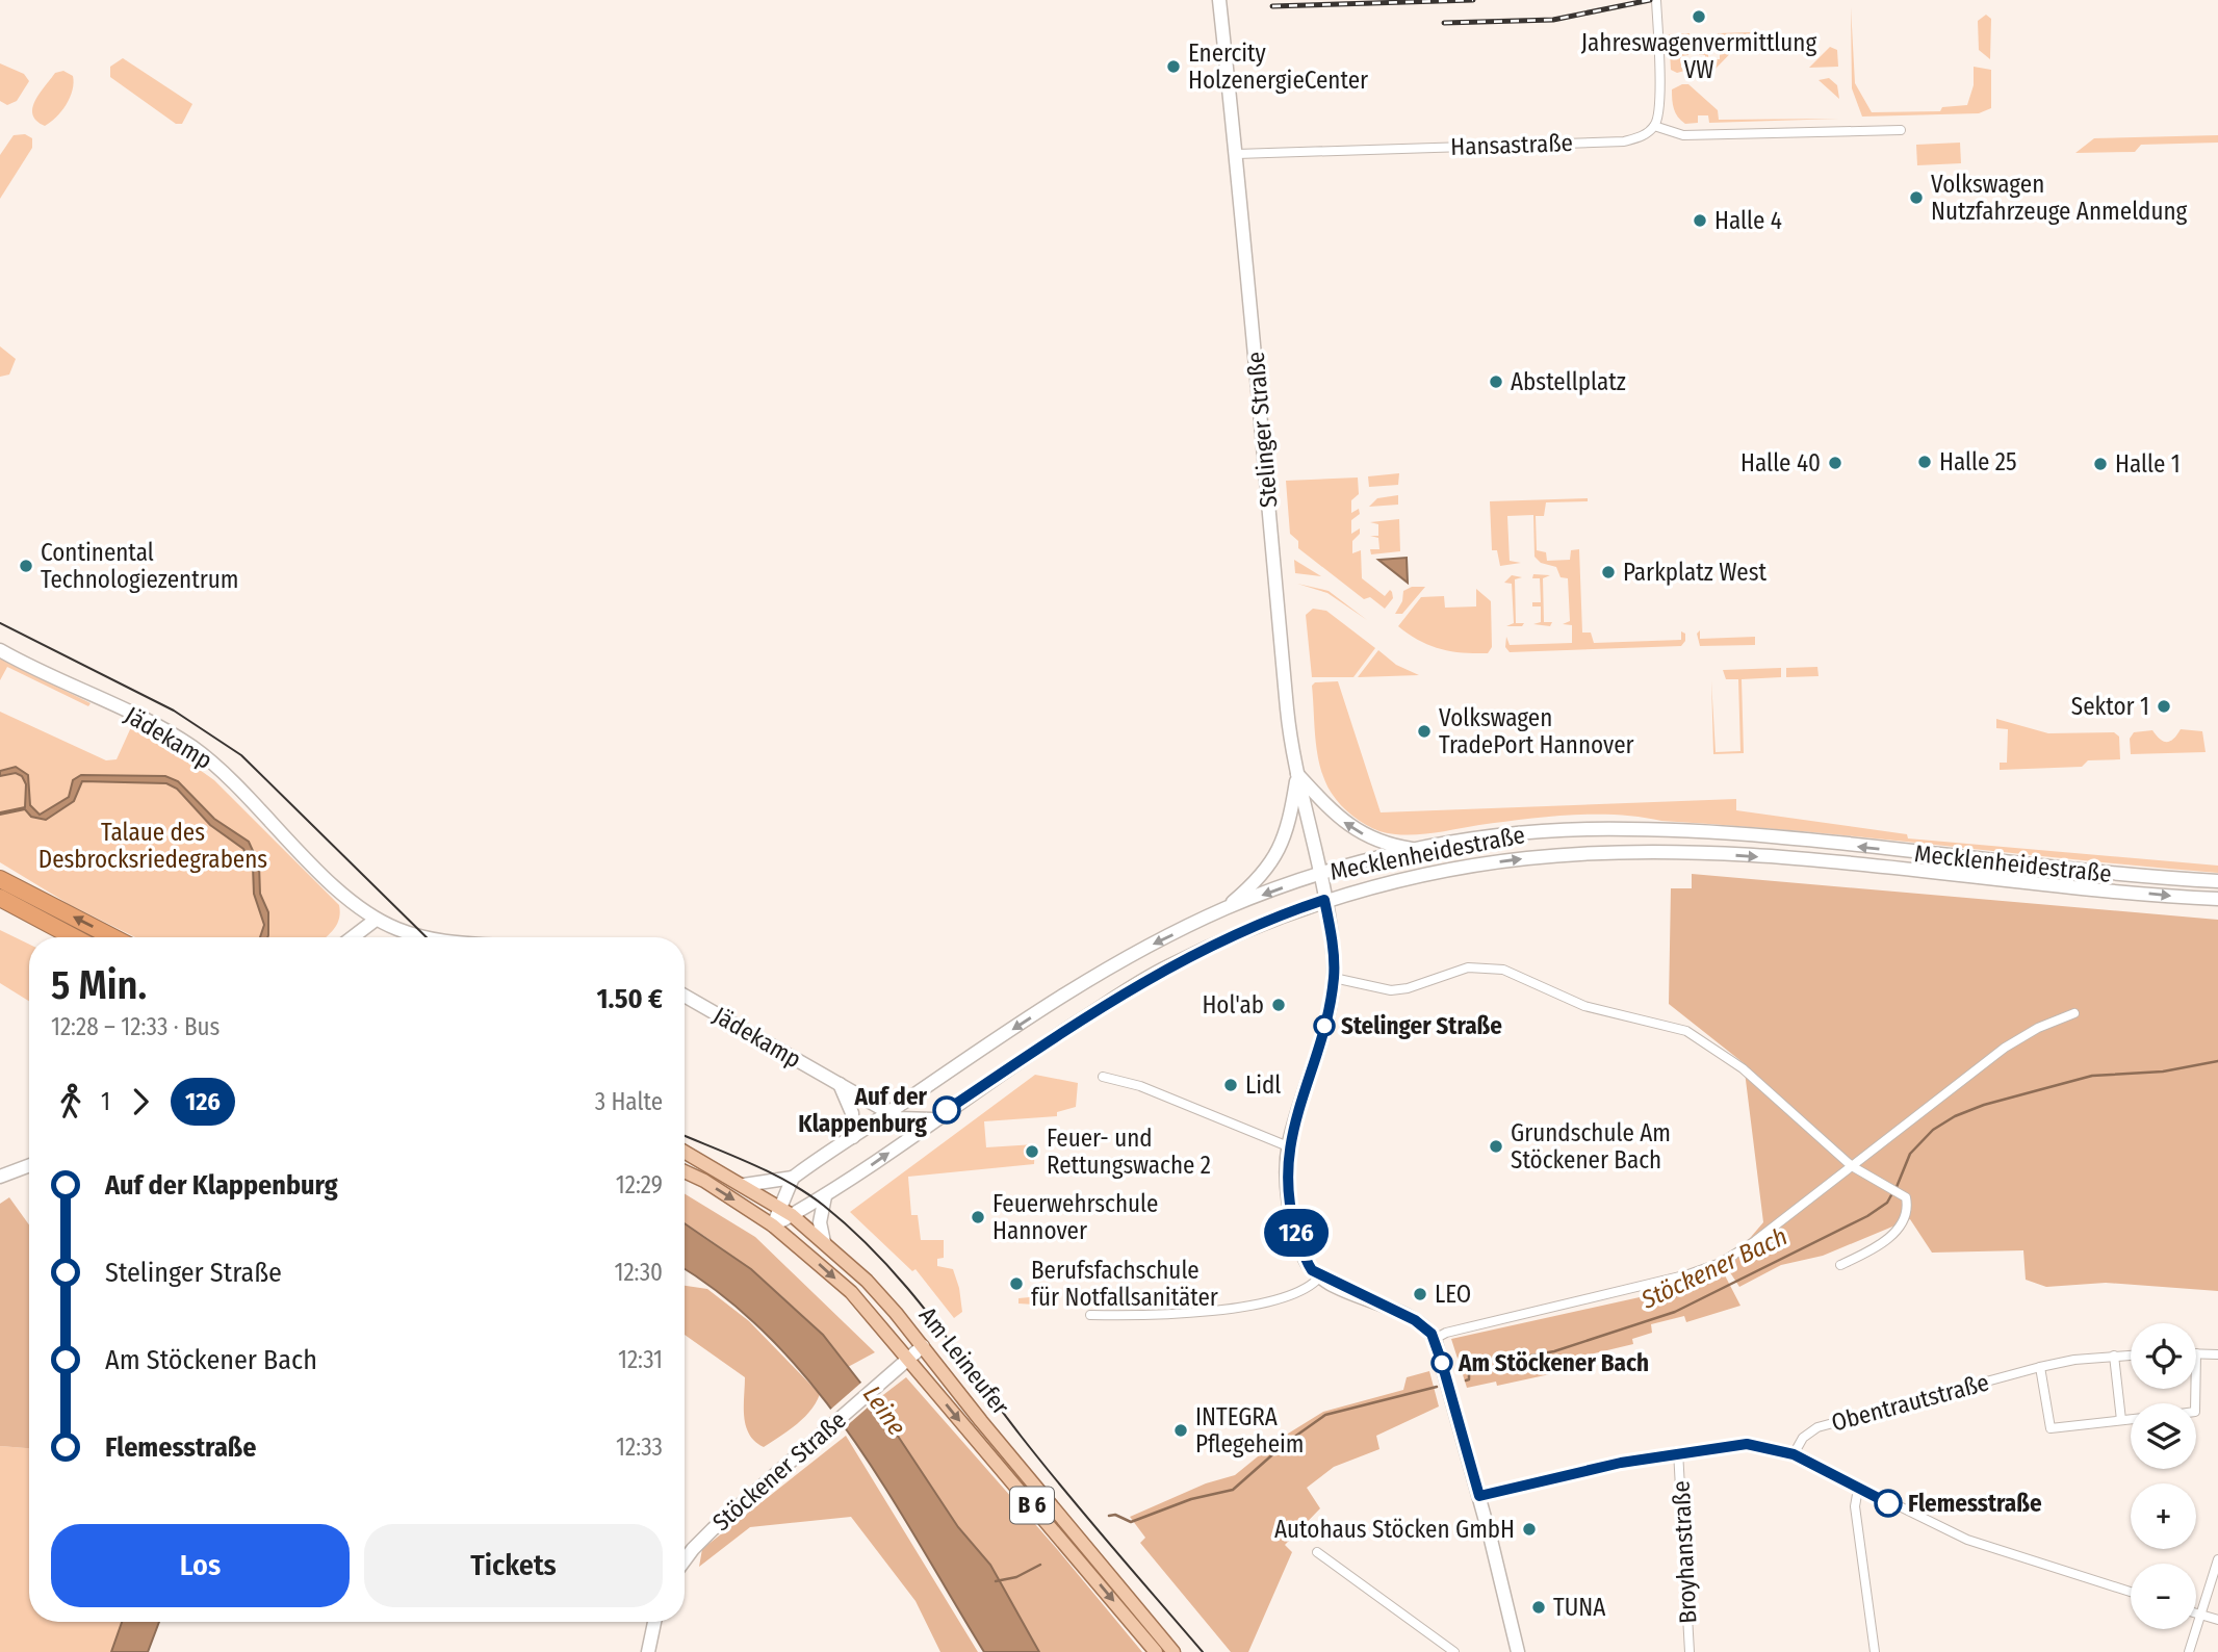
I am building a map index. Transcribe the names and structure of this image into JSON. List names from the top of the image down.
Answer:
{
  "streets": {
    "main road": [
      "Stelinger Straße",
      "Jädekamp",
      "Mecklenheidestraße",
      "Am Leineufer",
      "Stöckener Straße",
      "B 6"
    ],
    "street": ["Hansastraße", "Obentrautstraße", "Broyhanstraße"]
  },
  "crossings": [
    ["Hansastraße", "Stelinger Straße"],
    ["Stelinger Straße", "Mecklenheidestraße"],
    ["Jädekamp", "Mecklenheidestraße"],
    ["Mecklenheidestraße", "Am Leineufer"],
    ["Am Leineufer", "Stöckener Straße"]
  ],
  "water": ["Stöckener Bach", "Leine"],
  "parks": ["Talaue des Desbrocksriedegrabens"],
  "places": [
    "Jahreswagenvermittlung VW",
    "Enercity HolzenergieCenter",
    "Volkswagen Nutzfahrzeuge Anmeldung",
    "Halle 4",
    "Abstellplatz",
    "Halle 25",
    "Halle 40",
    "Halle 1",
    "Continental Technologiezentrum",
    "Parkplatz West",
    "Sektor 1",
    "Volkswagen TradePort Hannover",
    "Hol'ab",
    "Stelinger Straße",
    "Lidl",
    "Auf der Klappenburg",
    "Grundschule Am Stöckener Bach",
    "Feuer- und Rettungswache 2",
    "Feuerwehrschule Hannover",
    "Berufsfachschule für Notfallsanitäter",
    "LEO",
    "Am Stöckener Bach",
    "INTEGRA Pflegeheim",
    "Flemesstraße",
    "Autohaus Stöcken GmbH",
    "TUNA"
  ],
  "lines": ["bus line 126"],
  "page": {
    "on_map": "126",
    "heading": ["5 Min.", "12:28 – 12:33 · Bus", "1.50 €"],
    "legs": ["1", "126", "3 Halte"],
    "list": [
      {
        "name": "Auf der Klappenburg",
        "value": "12:29"
      },
      {
        "name": "Stelinger Straße",
        "value": "12:30"
      },
      {
        "name": "Am Stöckener Bach",
        "value": "12:31"
      },
      {
        "name": "Flemesstraße",
        "value": "12:33"
      }
    ],
    "map_buttons": ["+", "−"],
    "buttons": ["Los", "Tickets"]
  }
}
